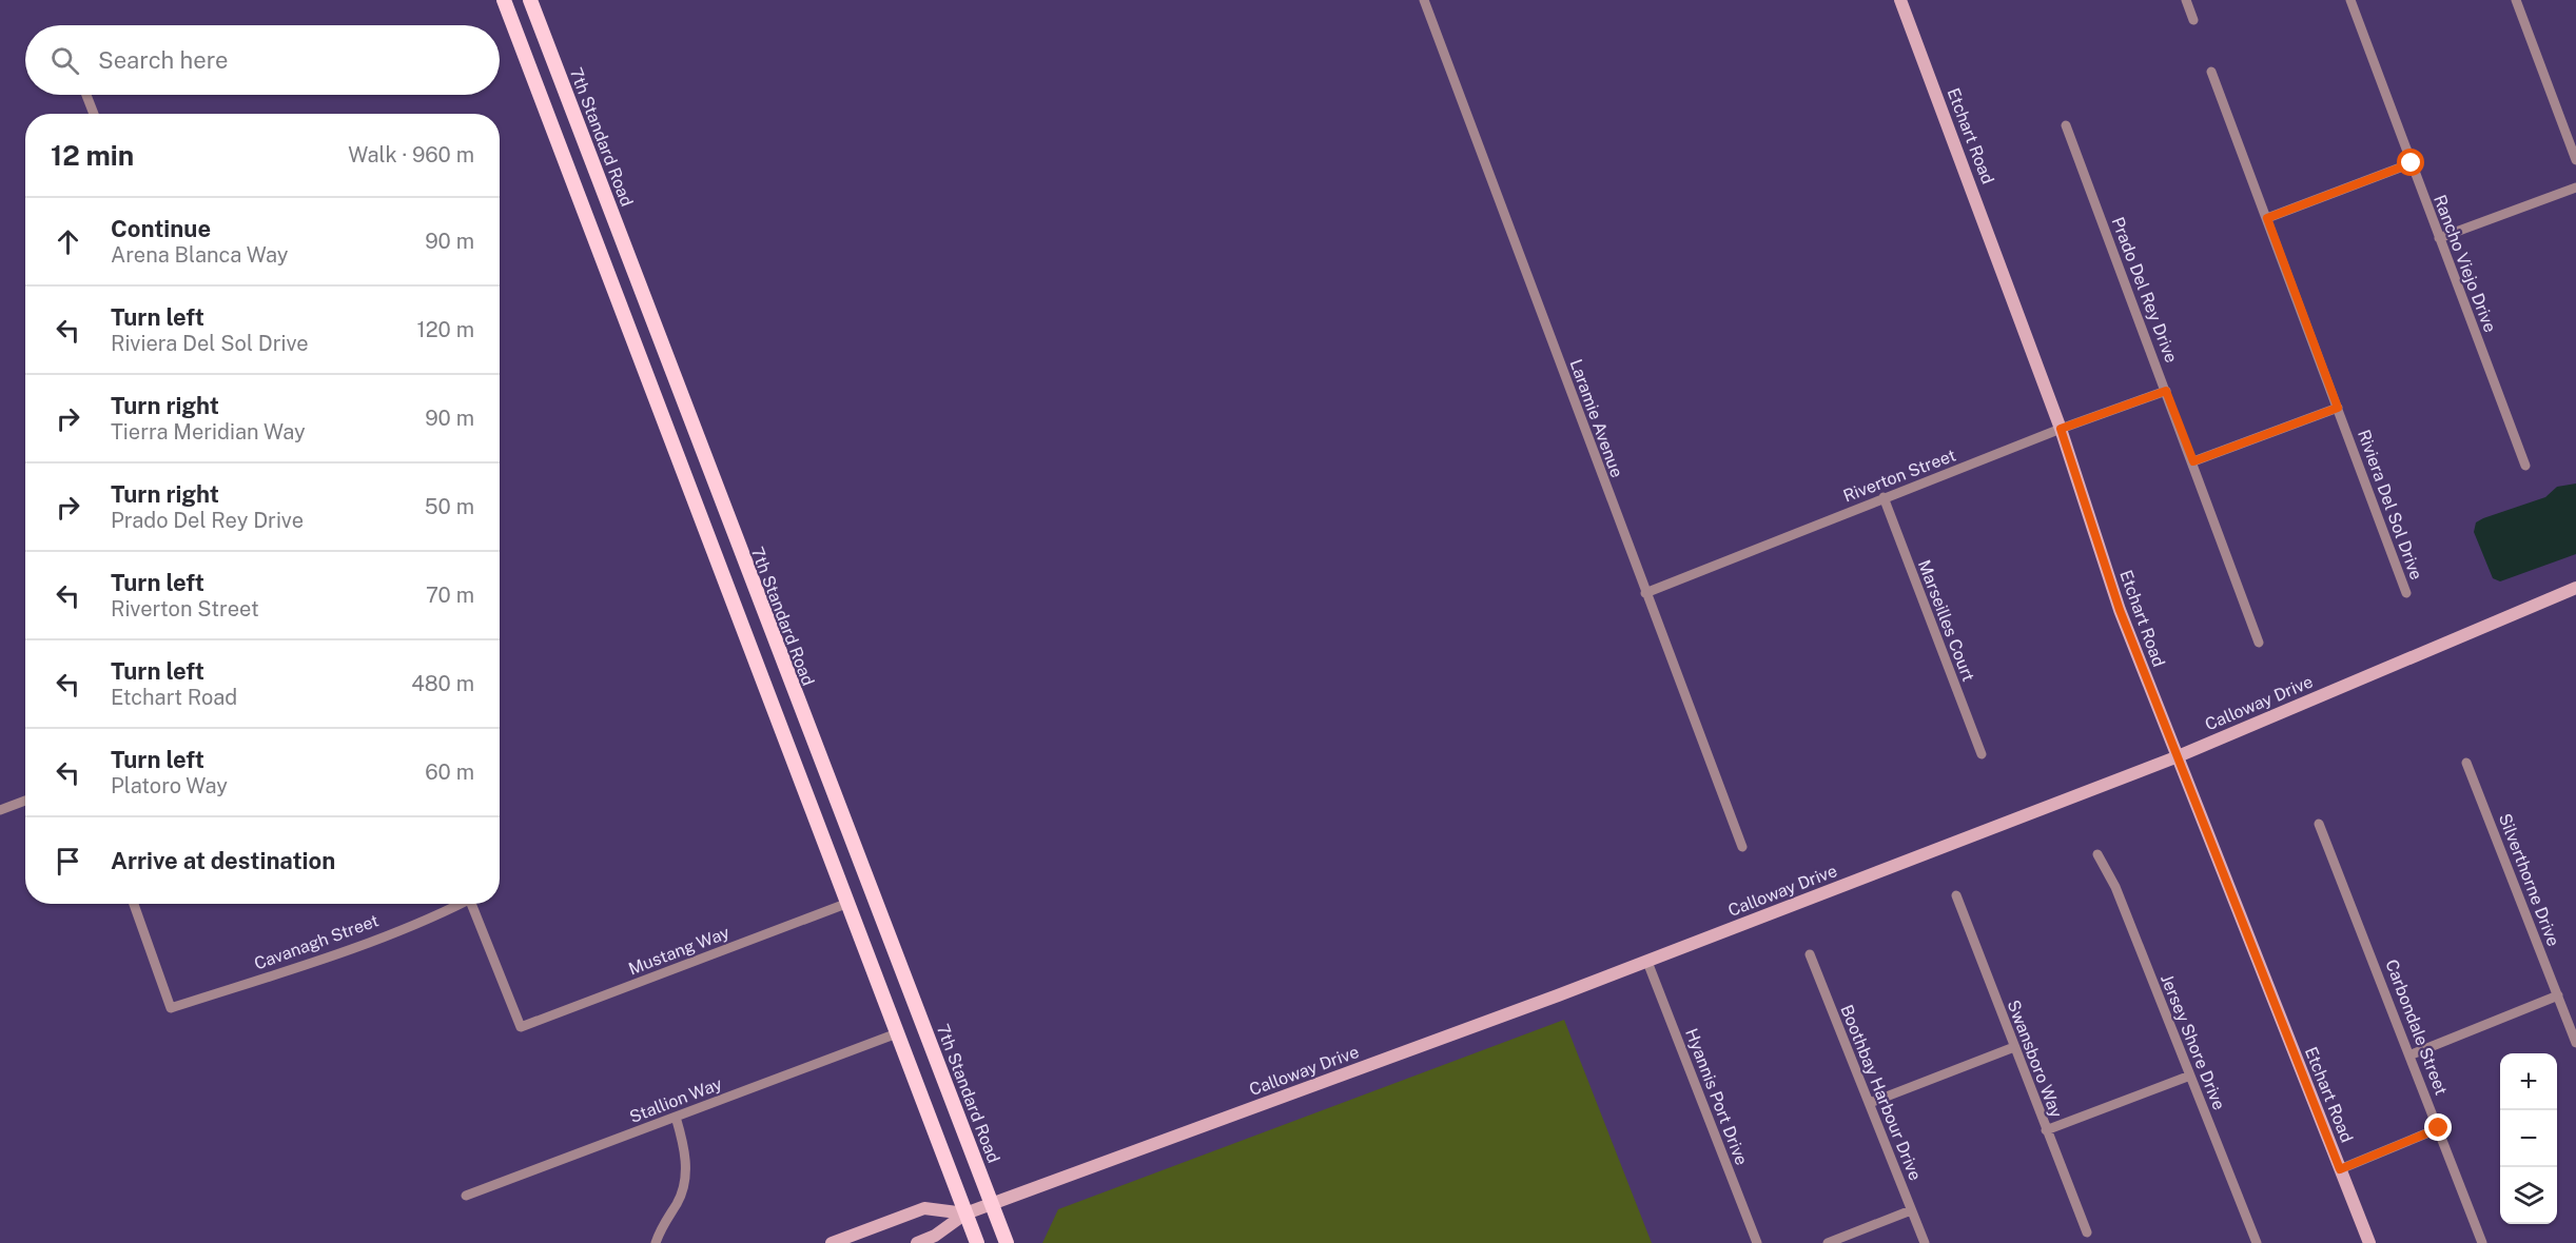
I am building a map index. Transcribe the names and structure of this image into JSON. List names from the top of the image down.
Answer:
{
  "streets": {
    "main road": ["Etchart Road", "7th Standard Road", "Calloway Drive"],
    "street": [
      "Rancho Viejo Drive",
      "Prado Del Rey Drive",
      "Laramie Avenue",
      "Riverton Street",
      "Riviera Del Sol Drive",
      "Marseilles Court",
      "Silverthorne Drive",
      "Cavanagh Street",
      "Mustang Way",
      "Carbondale Street",
      "Jersey Shore Drive",
      "Swansboro Way",
      "Boothbay Harbour Drive",
      "Hyannis Port Drive",
      "Stallion Way"
    ]
  },
  "crossings": [
    ["Etchart Road", "Riverton Street"],
    ["Etchart Road", "Calloway Drive"],
    ["7th Standard Road", "Calloway Drive"],
    ["Prado Del Rey Drive", "Riverton Street"],
    ["Laramie Avenue", "Riverton Street"],
    ["Riverton Street", "Marseilles Court"],
    ["Calloway Drive", "Hyannis Port Drive"]
  ],
  "page": {
    "search": "Search here",
    "heading": ["12 min", "Walk · 960 m"],
    "list": [
      ["Continue", "Arena Blanca Way", "90 m"],
      ["Turn left", "Riviera Del Sol Drive", "120 m"],
      ["Turn right", "Tierra Meridian Way", "90 m"],
      ["Turn right", "Prado Del Rey Drive", "50 m"],
      ["Turn left", "Riverton Street", "70 m"],
      ["Turn left", "Etchart Road", "480 m"],
      ["Turn left", "Platoro Way", "60 m"],
      "Arrive at destination"
    ],
    "map_buttons": ["+", "−"]
  }
}
